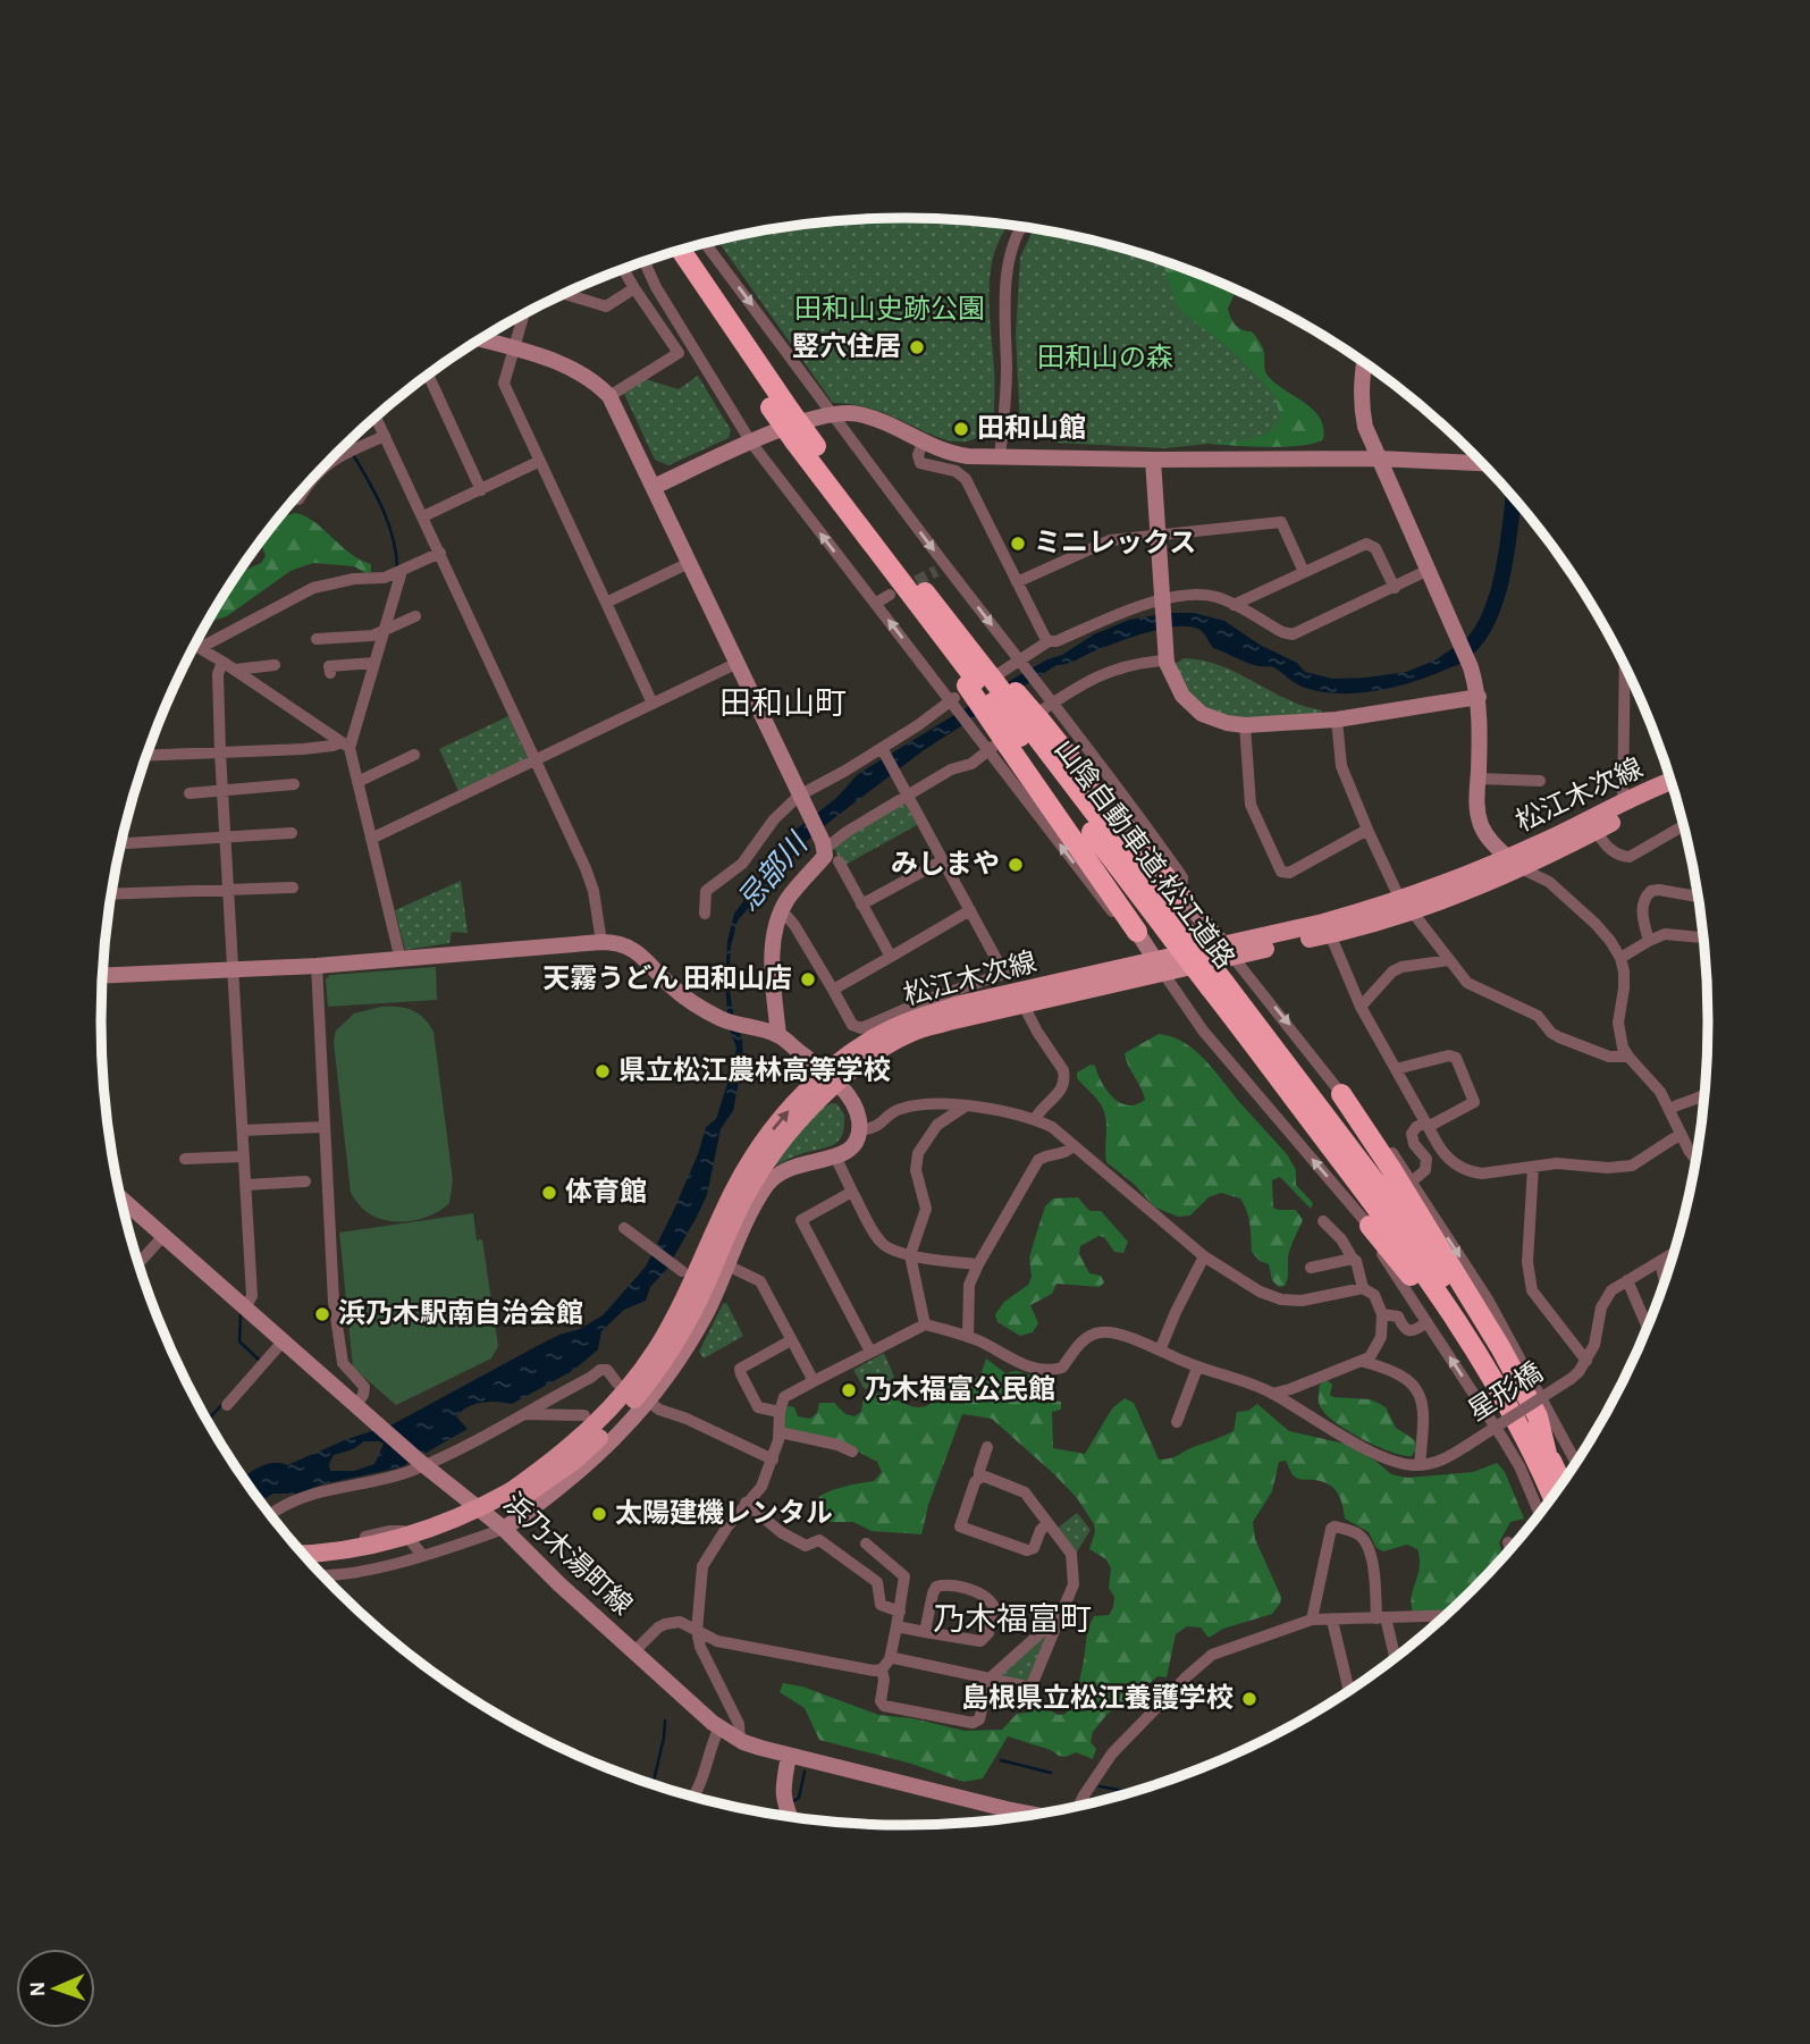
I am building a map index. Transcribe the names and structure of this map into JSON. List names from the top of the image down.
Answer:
{
  "streets": {
    "highway": ["山陰自動車道;松江道路"],
    "main road": ["松江木次線"],
    "street": ["星形橋", "浜乃木湯町線"]
  },
  "districts": ["田和山町", "乃木福富町"],
  "water": ["忌部川"],
  "parks": ["田和山史跡公園", "田和山の森"],
  "places": [
    "竪穴住居",
    "田和山館",
    "ミニレックス",
    "みしまや",
    "天霧うどん 田和山店",
    "県立松江農林高等学校",
    "体育館",
    "浜乃木駅南自治会館",
    "乃木福富公民館",
    "太陽建機レンタル",
    "島根県立松江養護学校"
  ],
  "north": "left"
}
